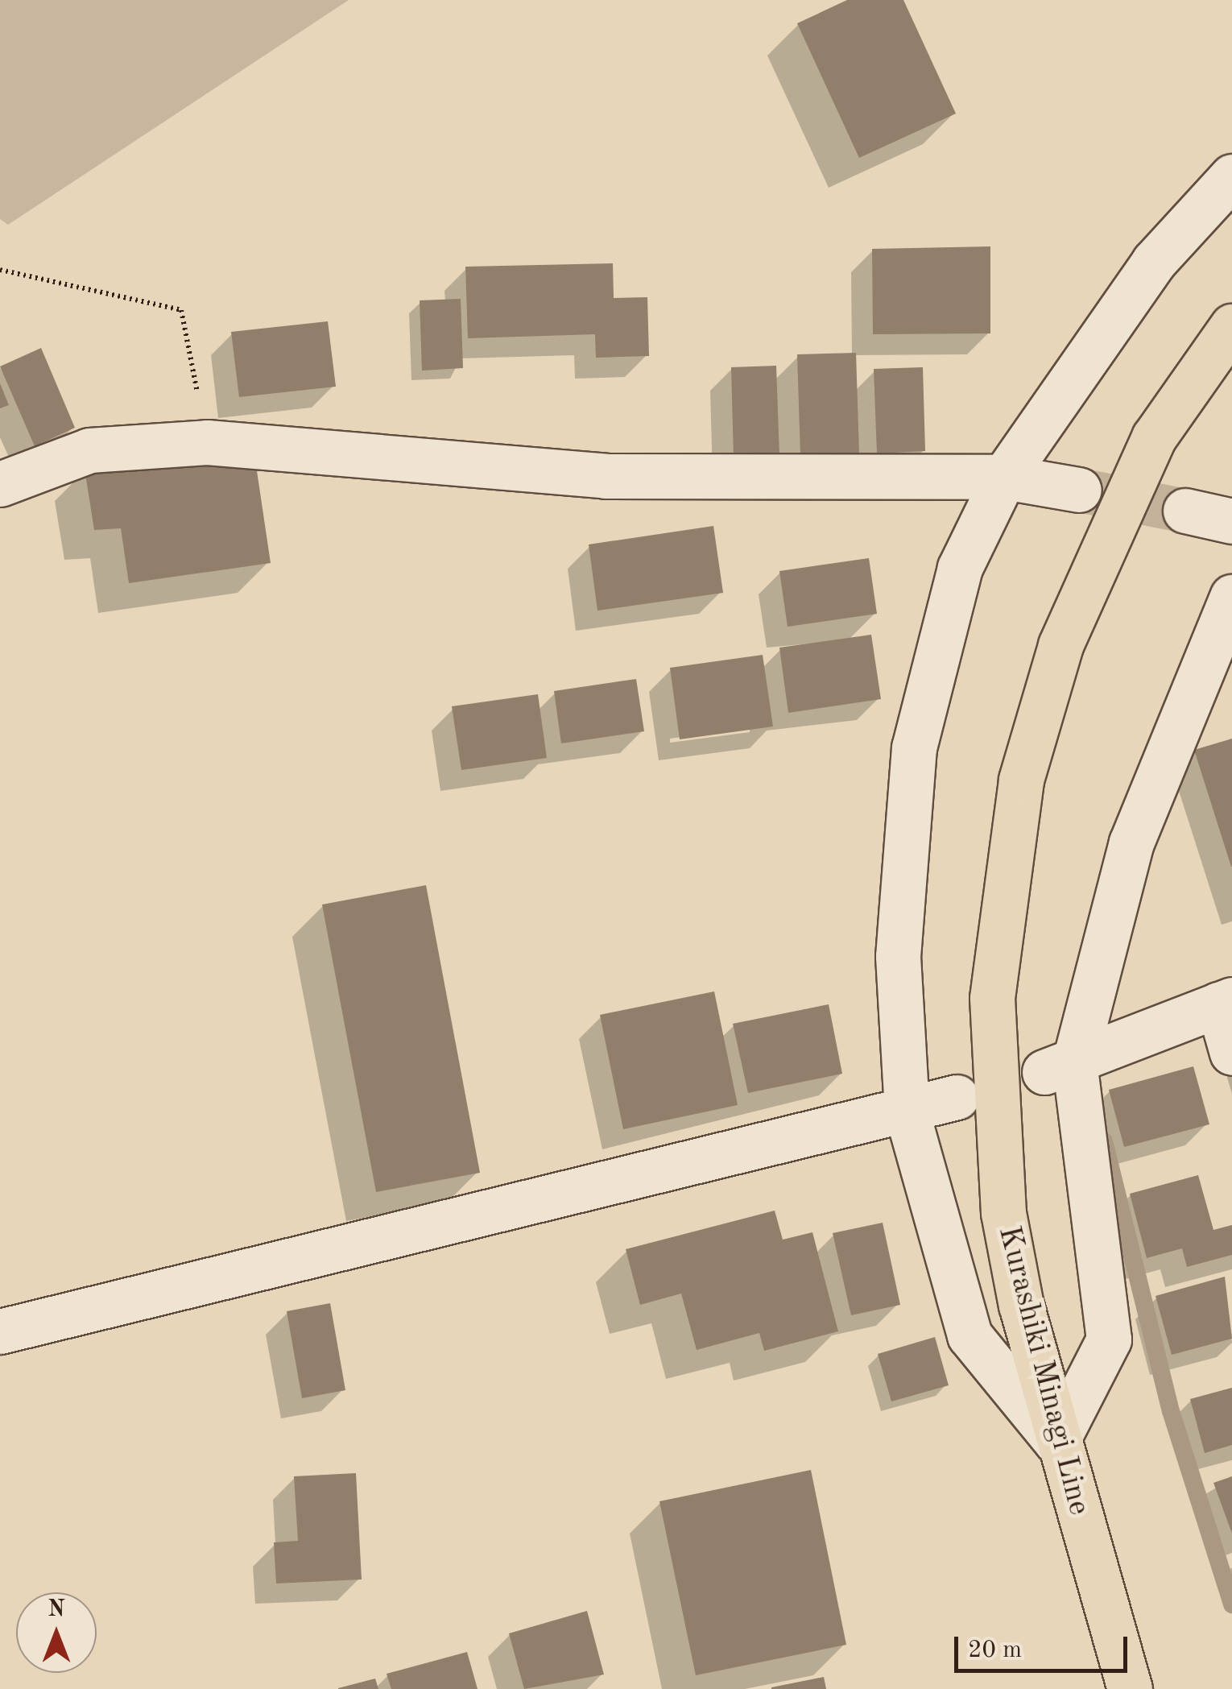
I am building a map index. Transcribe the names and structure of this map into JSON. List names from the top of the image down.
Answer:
{
  "streets": {
    "main road": ["Kurashiki Minagi Line"]
  },
  "scale_bar": "20 m",
  "north": "top"
}
